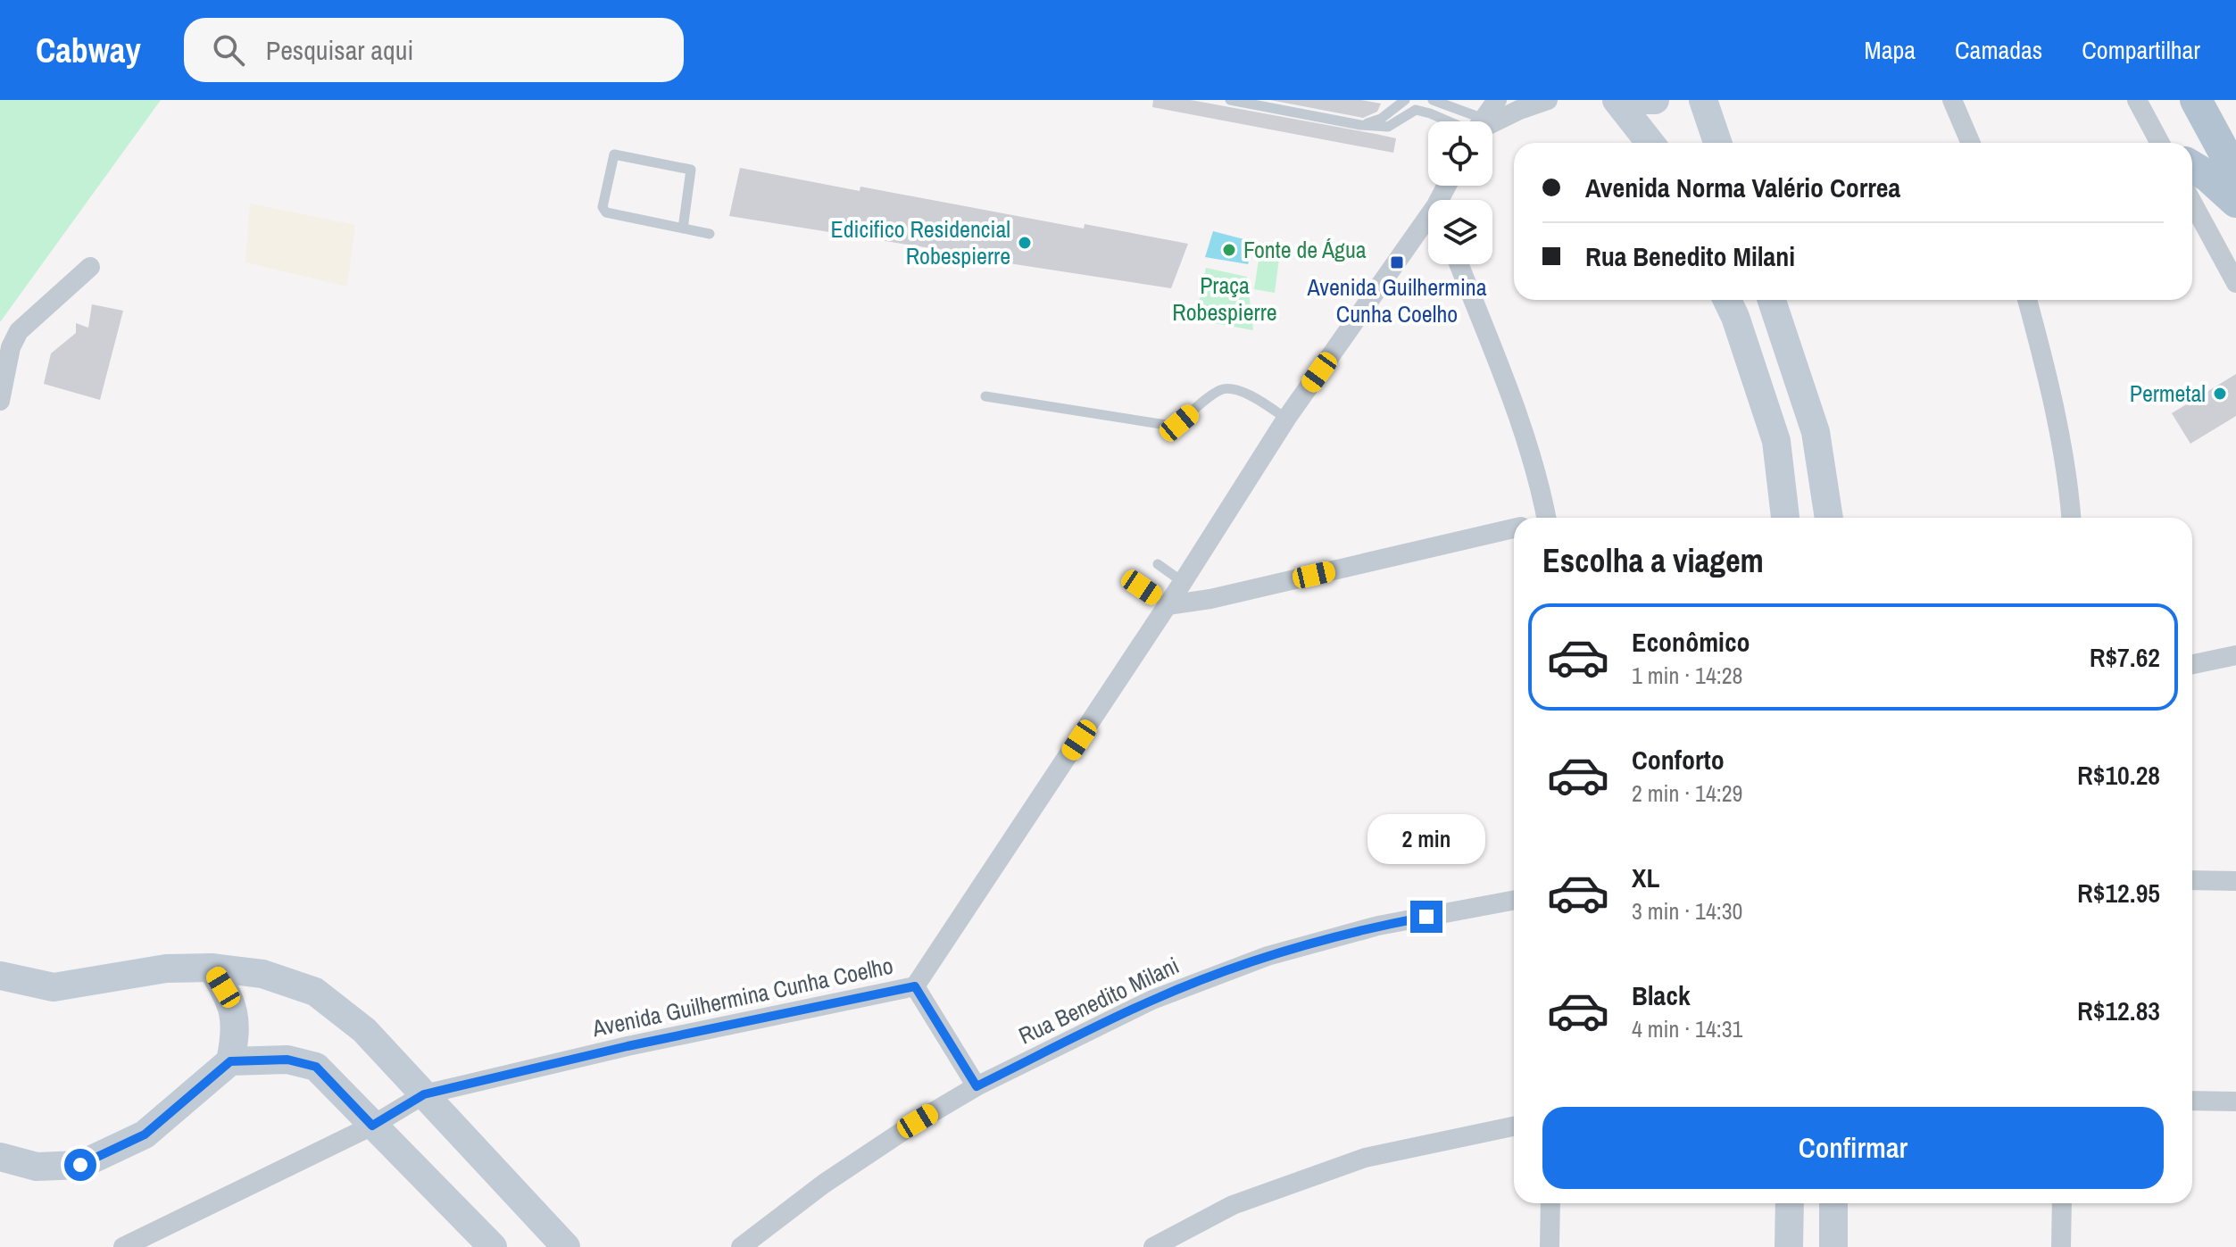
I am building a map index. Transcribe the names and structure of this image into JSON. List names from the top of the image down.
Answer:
{
  "streets": {
    "street": ["Avenida Guilhermina Cunha Coelho", "Rua Benedito Milani"]
  },
  "parks": ["Praça Robespierre"],
  "places": {
    "other": ["Edicifico Residencial Robespierre", "Fonte de Água", "Permetal"],
    "transit": ["Avenida Guilhermina Cunha Coelho"]
  },
  "page": {
    "header": "Cabway",
    "search": "Pesquisar aqui",
    "nav": ["Mapa", "Camadas", "Compartilhar"],
    "banner": ["Avenida Norma Valério Correa", "Rua Benedito Milani"],
    "heading": "Escolha a viagem",
    "list": [
      {
        "name": "Econômico",
        "note": "1 min · 14:28",
        "value": "R$7.62"
      },
      {
        "name": "Conforto",
        "note": "2 min · 14:29",
        "value": "R$10.28"
      },
      {
        "name": "XL",
        "note": "3 min · 14:30",
        "value": "R$12.95"
      },
      {
        "name": "Black",
        "note": "4 min · 14:31",
        "value": "R$12.83"
      }
    ],
    "bubble": "2 min",
    "buttons": "Confirmar"
  }
}
